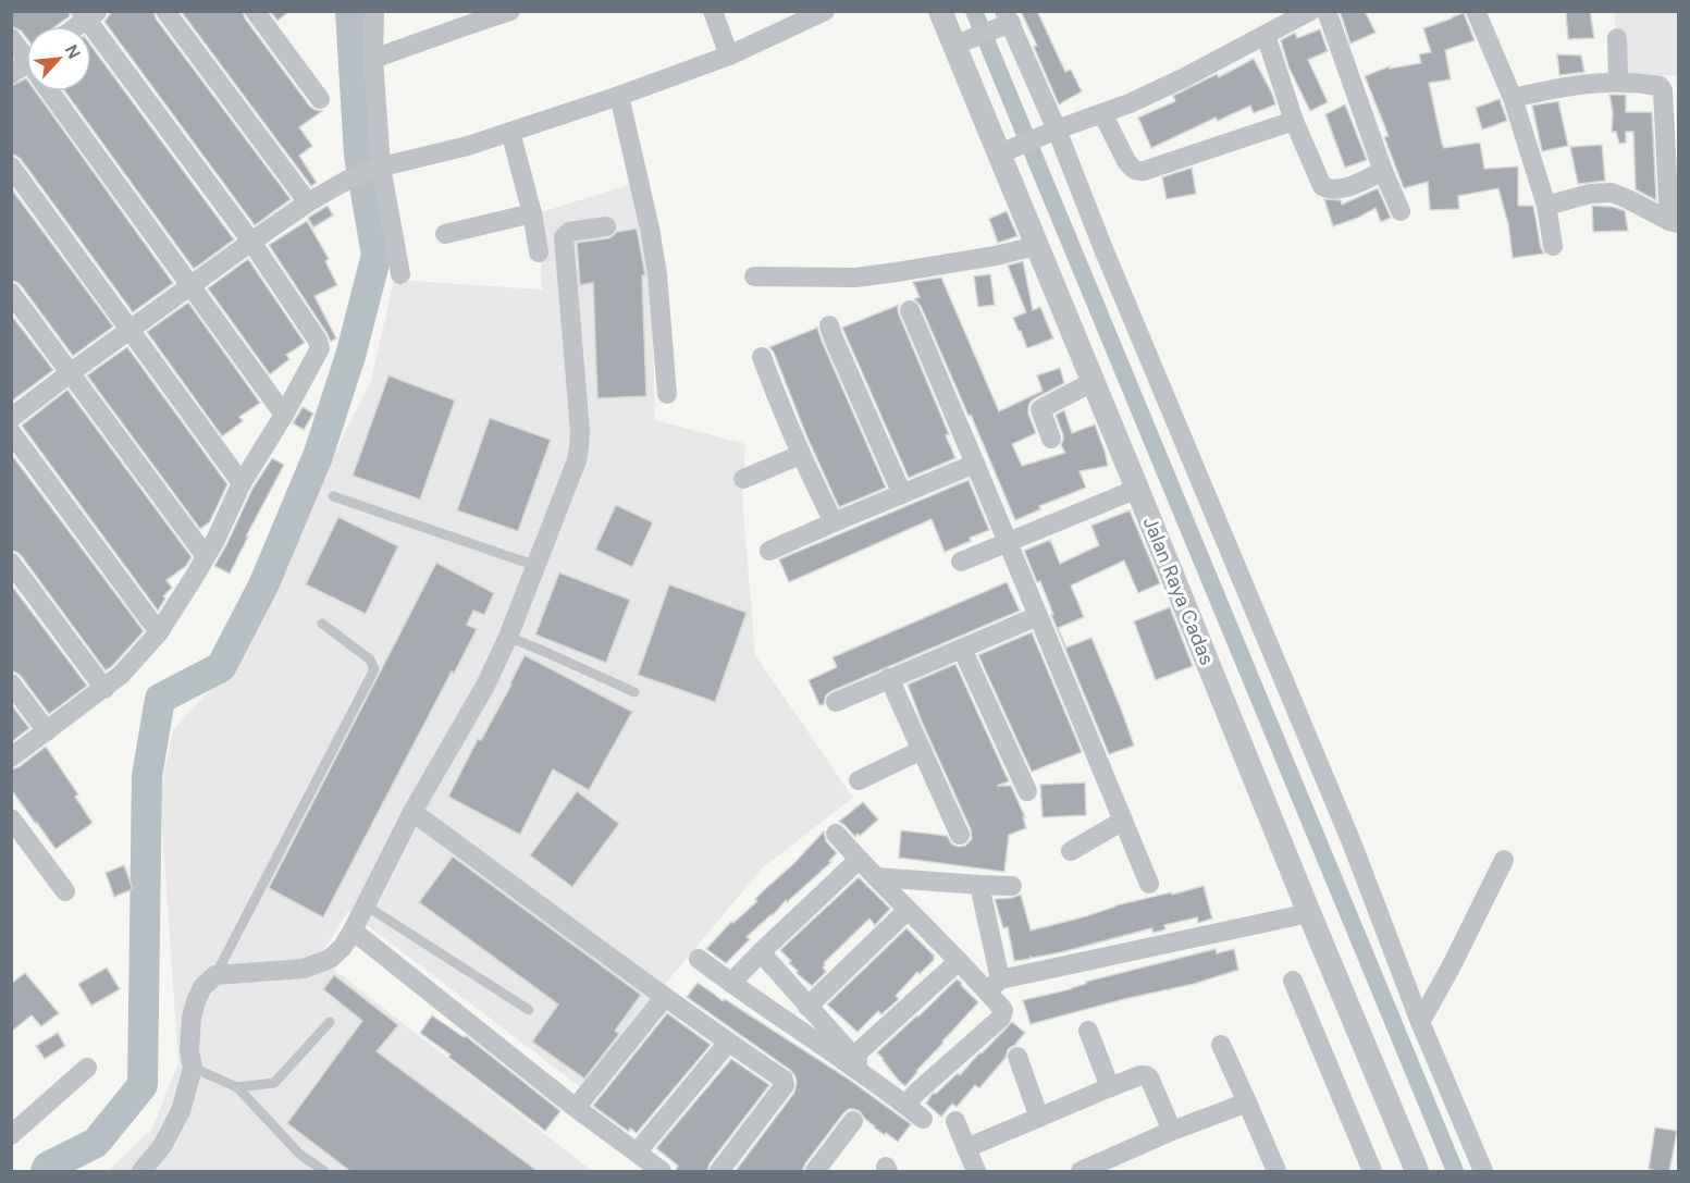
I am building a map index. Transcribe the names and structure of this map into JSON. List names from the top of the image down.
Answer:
{
  "streets": {
    "street": ["Jalan Raya Cadas"]
  },
  "north": "top right"
}
